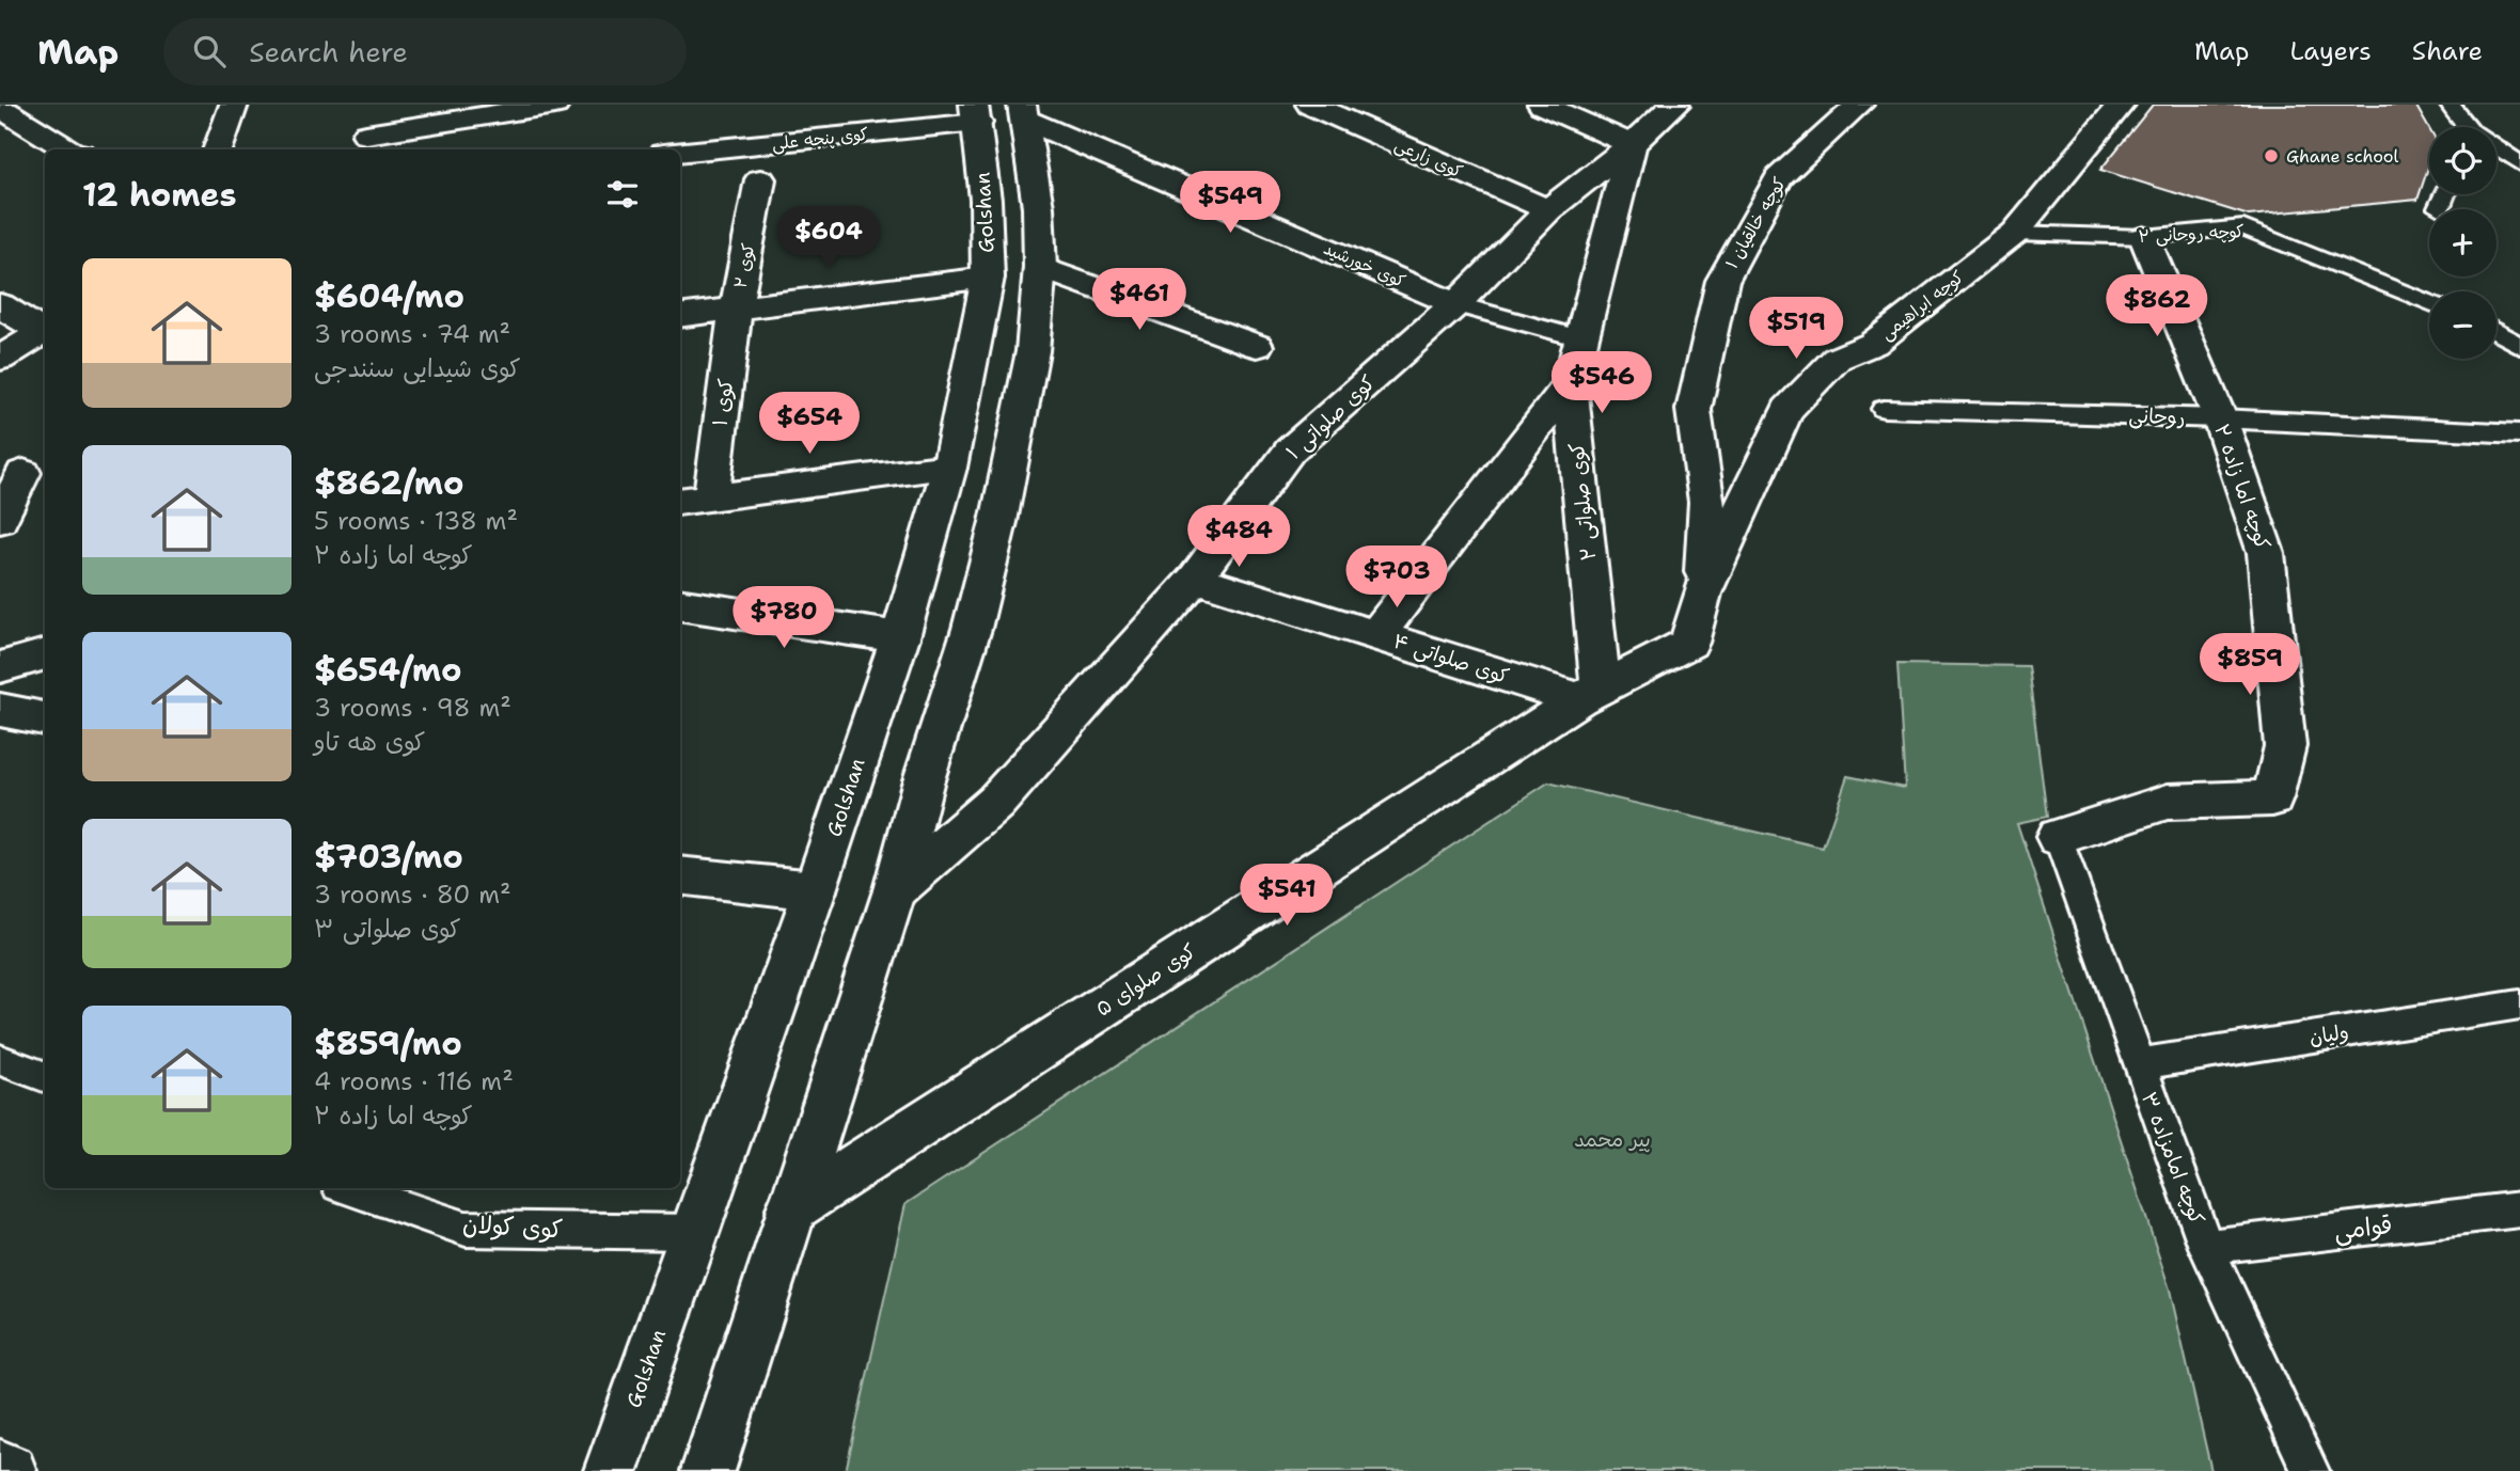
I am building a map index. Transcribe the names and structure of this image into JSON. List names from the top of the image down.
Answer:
{
  "streets": {
    "street": [
      "کوی پنجه علی",
      "کوی زارعی",
      "Golshan",
      "کوچه خالقیان ۱",
      "کوی خورشید",
      "کوی ۲",
      "کوچه ابراهیمی",
      "کوی ۱",
      "کوی صلواتی ۱",
      "کوچه اما زاده ۲",
      "کوی صلواتی ۲",
      "کوی صلواتی ۴",
      "کوی صلوای ۵"
    ],
    "lane": [
      "کوچه روحانی ۲",
      "روحانی",
      "ولیان",
      "کوچه امامزاده ۳",
      "کوی کولان",
      "قوامی"
    ]
  },
  "crossings": [
    ["کوی پنجه علی", "Golshan"],
    ["کوی زارعی", "کوی صلواتی ۱"],
    ["Golshan", "کوی کولان"],
    ["کوچه خالقیان ۱", "کوچه ابراهیمی"],
    ["کوچه خالقیان ۱", "کوی صلوای ۵"],
    ["کوچه روحانی ۲", "کوچه ابراهیمی"],
    ["کوچه روحانی ۲", "کوچه اما زاده ۲"],
    ["کوی خورشید", "کوی صلواتی ۱"],
    ["کوی ۲", "کوی ۱"],
    ["کوچه ابراهیمی", "کوی صلوای ۵"],
    ["روحانی", "کوچه اما زاده ۲"],
    ["کوی صلواتی ۱", "کوی صلواتی ۲"],
    ["کوی صلواتی ۱", "کوی صلواتی ۴"],
    ["کوچه اما زاده ۲", "کوچه امامزاده ۳"],
    ["کوی صلواتی ۲", "کوی صلواتی ۴"],
    ["کوی صلواتی ۲", "کوی صلوای ۵"],
    ["کوی صلواتی ۴", "کوی صلوای ۵"],
    ["ولیان", "کوچه امامزاده ۳"],
    ["کوچه امامزاده ۳", "قوامی"]
  ],
  "parks": ["پیر محمد"],
  "places": ["Ghane school"],
  "page": {
    "header": "Map",
    "search": "Search here",
    "nav": ["Map", "Layers", "Share"],
    "map_buttons": ["+", "−"],
    "heading": "12 homes",
    "price": [
      "$549",
      "$604",
      "$461",
      "$862",
      "$519",
      "$546",
      "$654",
      "$484",
      "$703",
      "$780",
      "$859",
      "$541"
    ],
    "list": [
      {
        "name": "$604/mo",
        "note": "3 rooms · 74 m² · کوی شیدایی سنندجی"
      },
      {
        "name": "$862/mo",
        "note": "5 rooms · 138 m² · کوچه اما زاده ۲"
      },
      {
        "name": "$654/mo",
        "note": "3 rooms · 98 m² · کوی هه تاو"
      },
      {
        "name": "$703/mo",
        "note": "3 rooms · 80 m² · کوی صلواتی ۳"
      },
      {
        "name": "$859/mo",
        "note": "4 rooms · 116 m² · کوچه اما زاده ۲"
      }
    ]
  }
}
